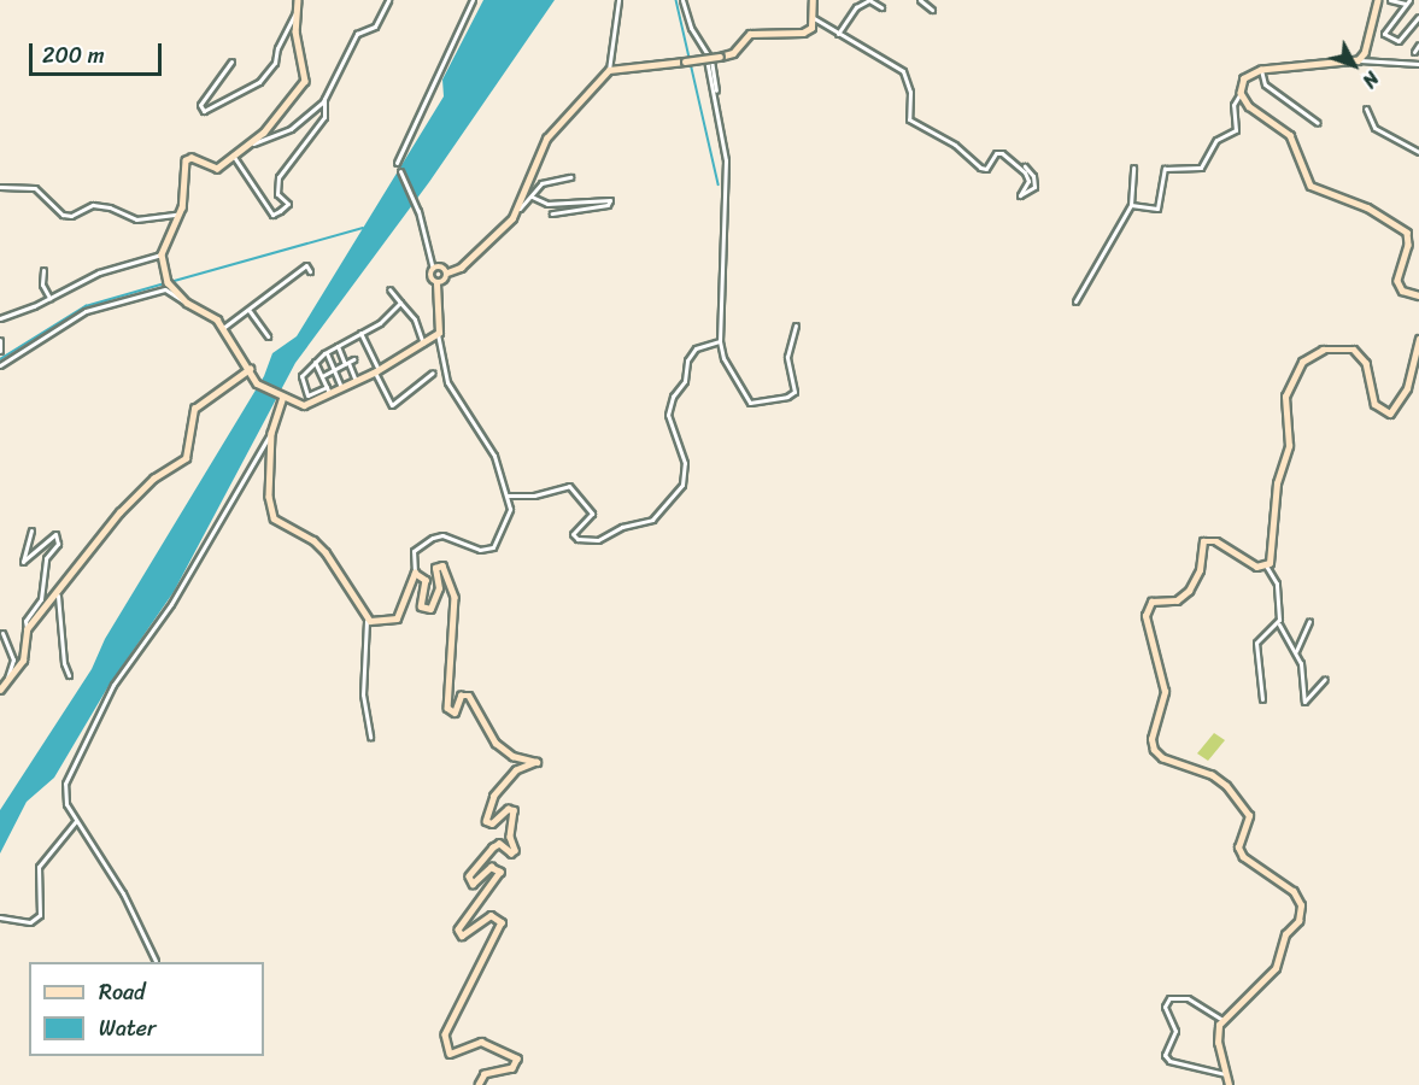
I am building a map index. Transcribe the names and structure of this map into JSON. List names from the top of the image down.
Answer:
{
  "legend": ["Road", "Water"],
  "scale_bar": "200 m",
  "north": "bottom right"
}
